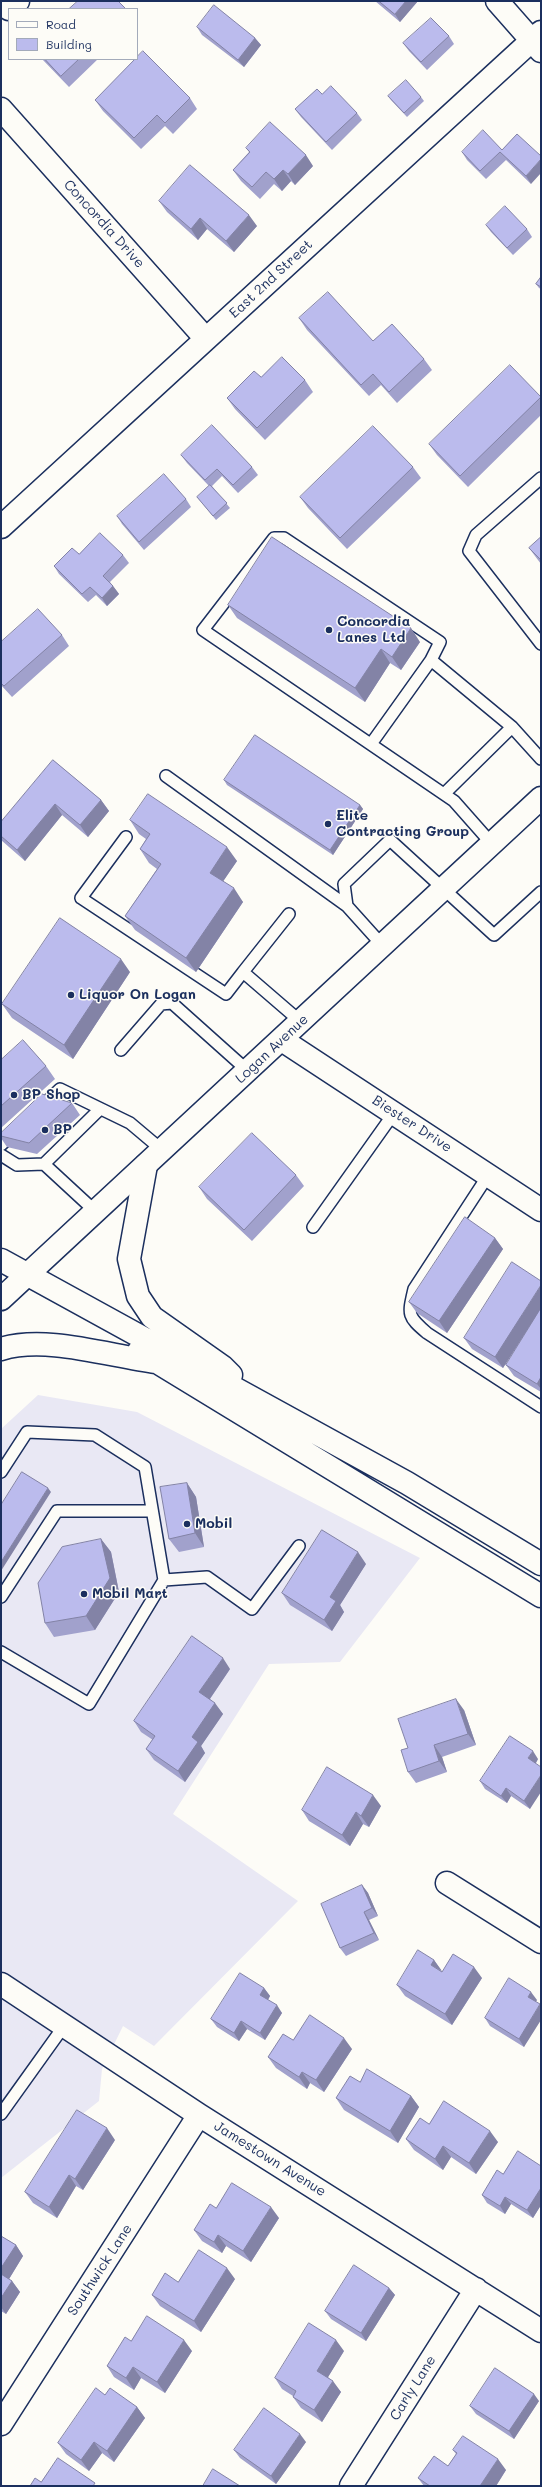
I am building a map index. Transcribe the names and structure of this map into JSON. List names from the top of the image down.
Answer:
{
  "streets": {
    "street": [
      "Concordia Drive",
      "East 2nd Street",
      "Logan Avenue",
      "Biester Drive",
      "Jamestown Avenue",
      "Southwick Lane",
      "Carly Lane"
    ]
  },
  "crossings": [
    ["Concordia Drive", "East 2nd Street"],
    ["Logan Avenue", "Biester Drive"],
    ["Jamestown Avenue", "Southwick Lane"],
    ["Jamestown Avenue", "Carly Lane"]
  ],
  "places": [
    "Concordia Lanes Ltd",
    "Elite Contracting Group",
    "Liquor On Logan",
    "BP Shop",
    "BP",
    "Mobil",
    "Mobil Mart"
  ],
  "legend": ["Road", "Building"]
}
